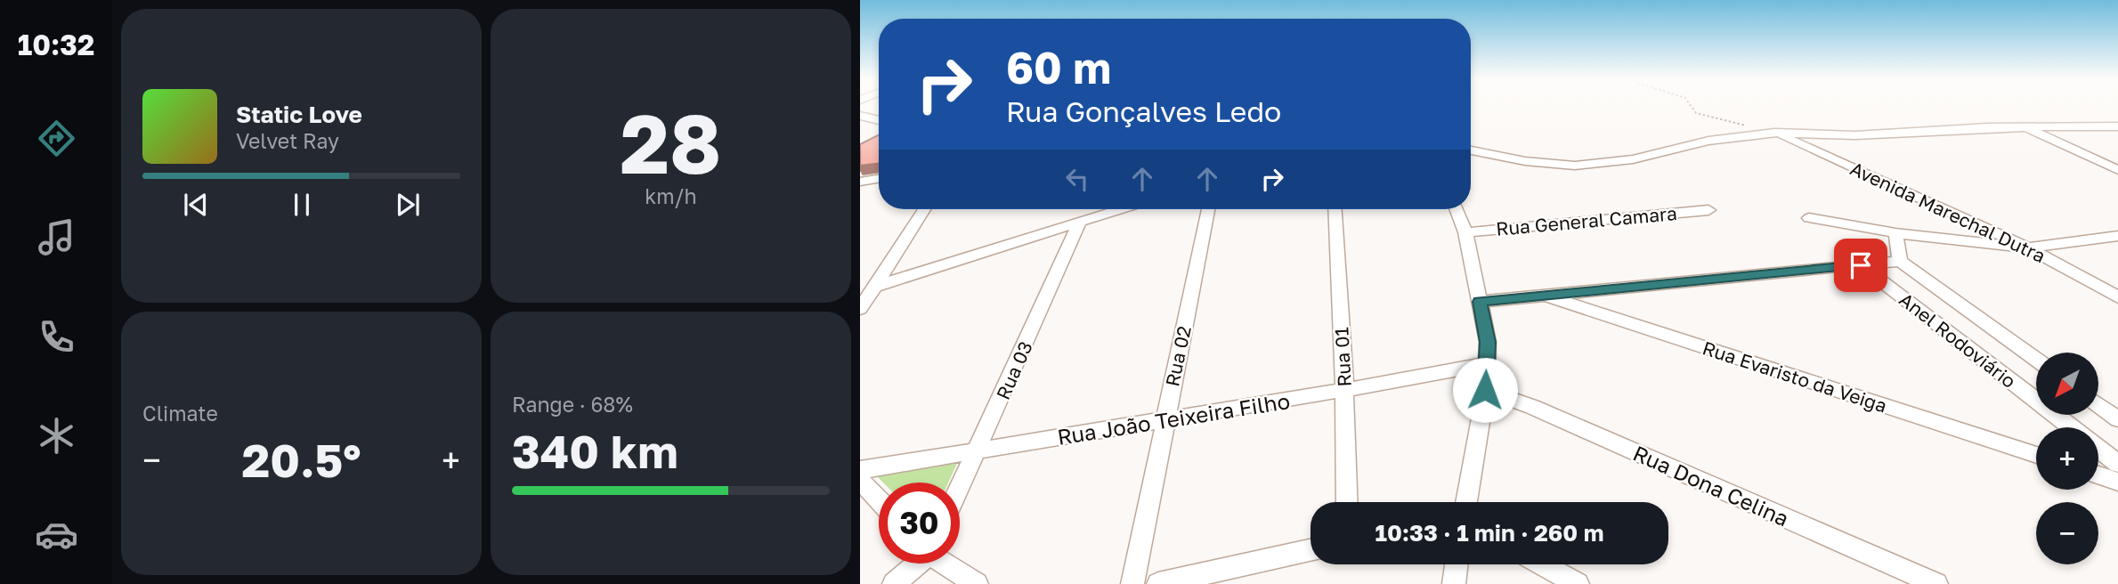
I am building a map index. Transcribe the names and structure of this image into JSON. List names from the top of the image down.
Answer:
{
  "streets": {
    "street": [
      "Avenida Marechal Dutra",
      "Rua General Camara",
      "Anel Rodoviário",
      "Rua 02",
      "Rua 01",
      "Rua 03",
      "Rua Evaristo da Veiga",
      "Rua João Teixeira Filho",
      "Rua Dona Celina"
    ]
  },
  "crossings": [
    ["Rua 02", "Rua João Teixeira Filho"],
    ["Rua 01", "Rua João Teixeira Filho"],
    ["Rua 03", "Rua João Teixeira Filho"]
  ],
  "north": "bottom left",
  "page": {
    "tabs": "10:32",
    "tile": [
      ["28", "km/h"],
      "Climate",
      ["Range · 68%", "340 km"]
    ],
    "turn": ["60 m", "Rua Gonçalves Ledo"],
    "song": ["Static Love", "Velvet Ray"],
    "map_buttons": ["+", "−"],
    "heat": ["−", "20.5°", "+"],
    "limit": "30",
    "trip": "10:33 · 1 min · 260 m"
  }
}
